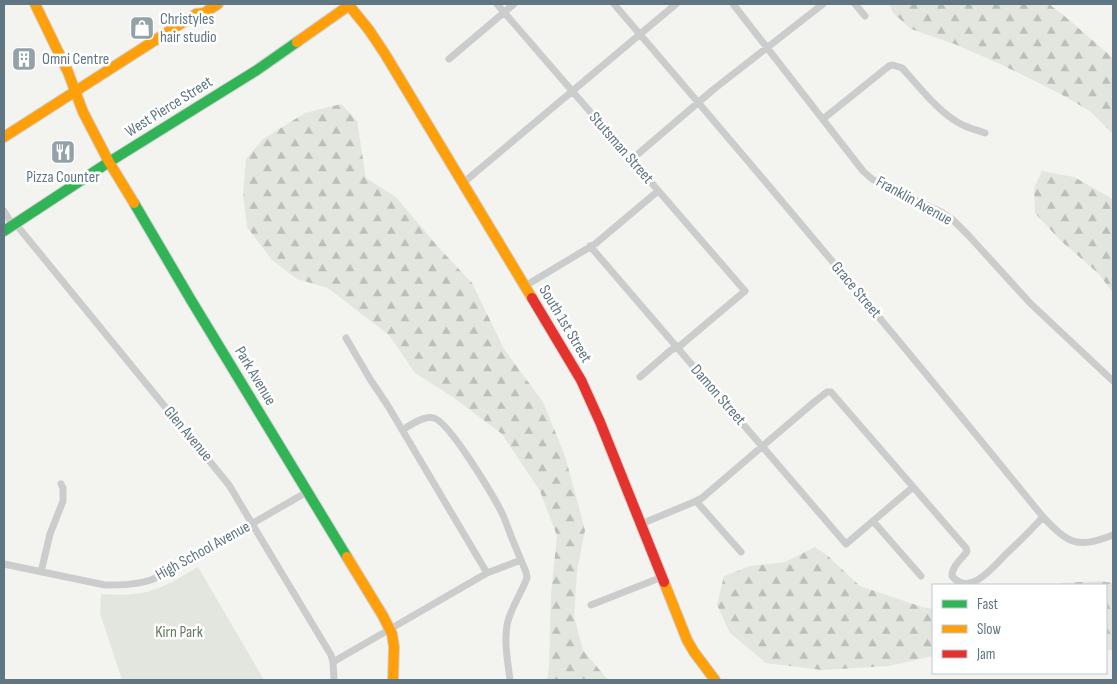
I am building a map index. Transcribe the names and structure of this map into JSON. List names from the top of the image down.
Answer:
{
  "streets": {
    "main road": ["West Pierce Street", "South 1st Street", "Park Avenue"],
    "street": [
      "Stutsman Street",
      "Franklin Avenue",
      "Grace Street",
      "Damon Street",
      "Glen Avenue",
      "High School Avenue"
    ]
  },
  "crossings": [
    ["West Pierce Street", "South 1st Street"],
    ["West Pierce Street", "Park Avenue"],
    ["West Pierce Street", "Glen Avenue"],
    ["Stutsman Street", "Damon Street"],
    ["Park Avenue", "High School Avenue"],
    ["Glen Avenue", "High School Avenue"]
  ],
  "parks": ["Kirn Park"],
  "places": {
    "shop": ["Christyles hair studio"],
    "building": ["Omni Centre"],
    "restaurant": ["Pizza Counter"]
  },
  "legend": ["Fast", "Slow", "Jam"]
}
